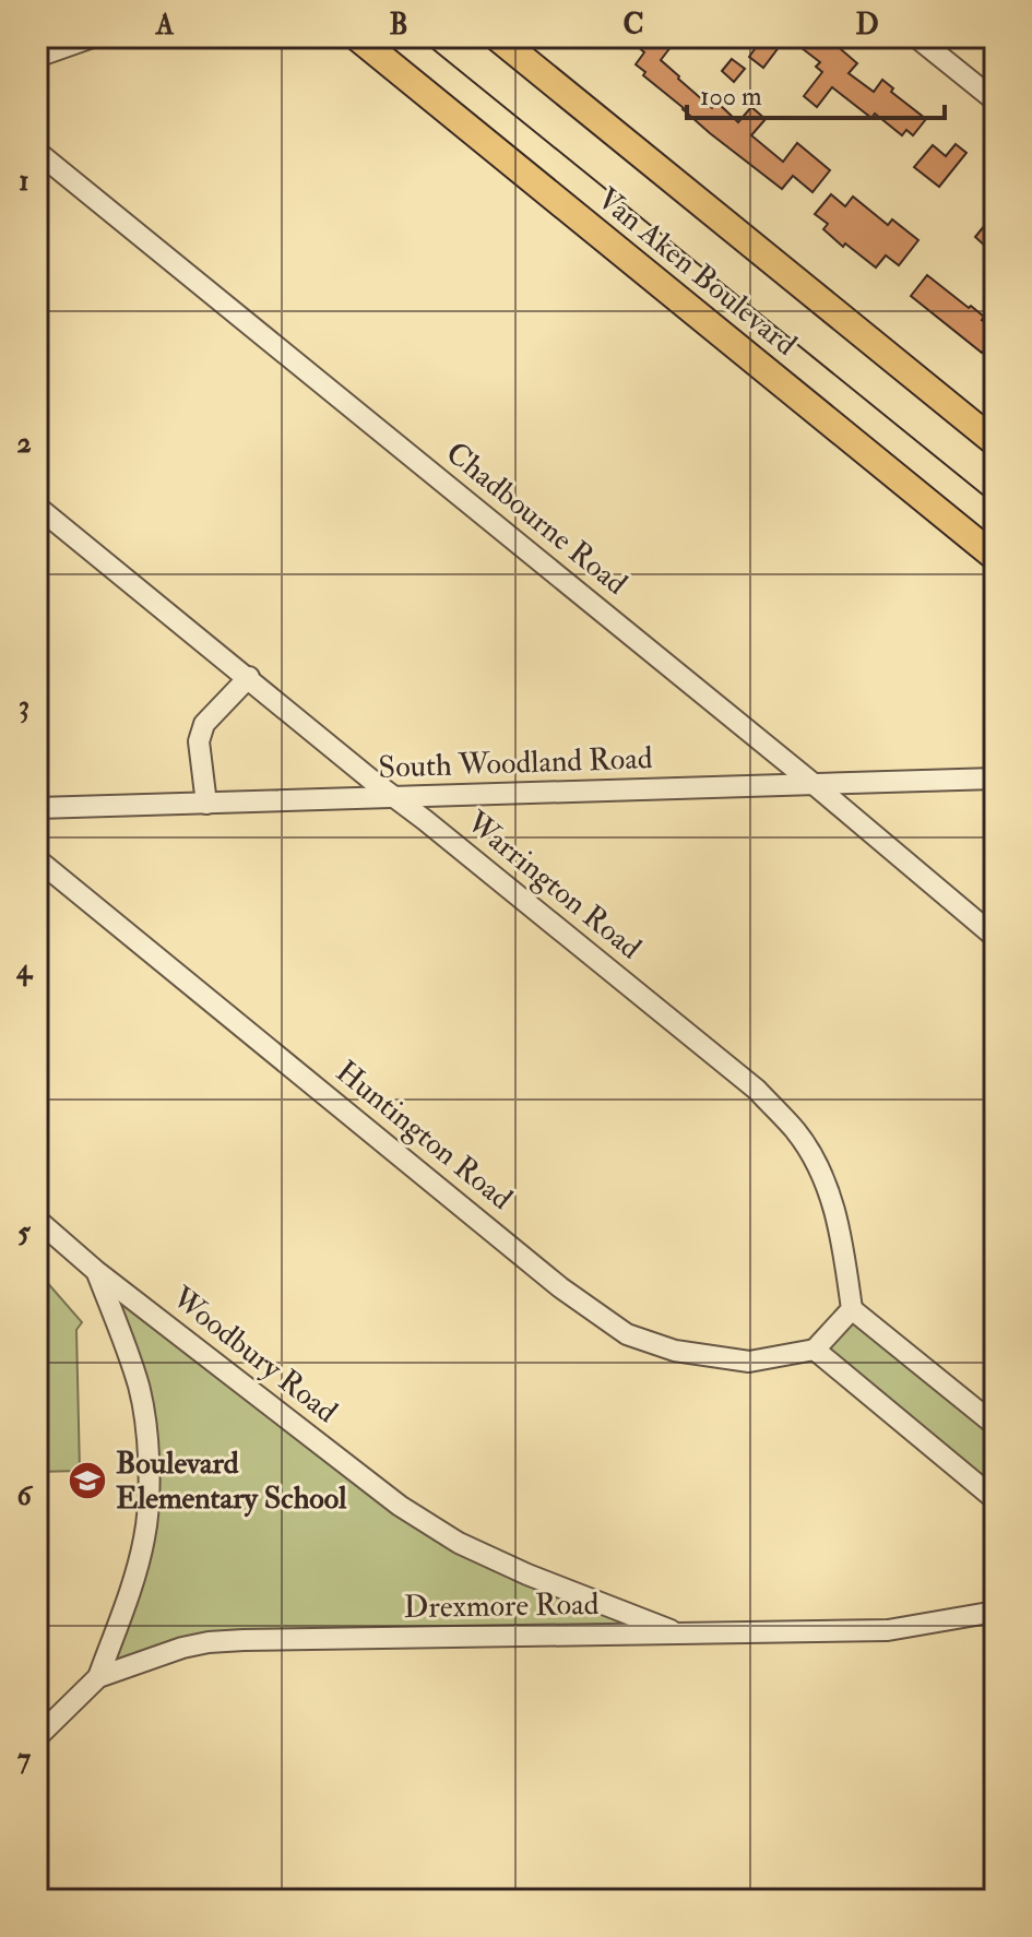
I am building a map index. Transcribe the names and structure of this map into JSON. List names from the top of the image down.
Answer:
{
  "streets": {
    "main road": ["Van Aken Boulevard"],
    "street": [
      "Chadbourne Road",
      "South Woodland Road",
      "Warrington Road",
      "Huntington Road",
      "Woodbury Road",
      "Drexmore Road"
    ]
  },
  "crossings": [
    ["Chadbourne Road", "South Woodland Road"],
    ["South Woodland Road", "Warrington Road"],
    ["Woodbury Road", "Drexmore Road"]
  ],
  "places": {
    "school or university": ["Boulevard Elementary School"]
  },
  "scale_bar": "100 m",
  "grid": {
    "columns": [
      "A",
      "B",
      "C",
      "D"
    ],
    "rows": [
      "1",
      "2",
      "3",
      "4",
      "5",
      "6",
      "7"
    ]
  }
}
